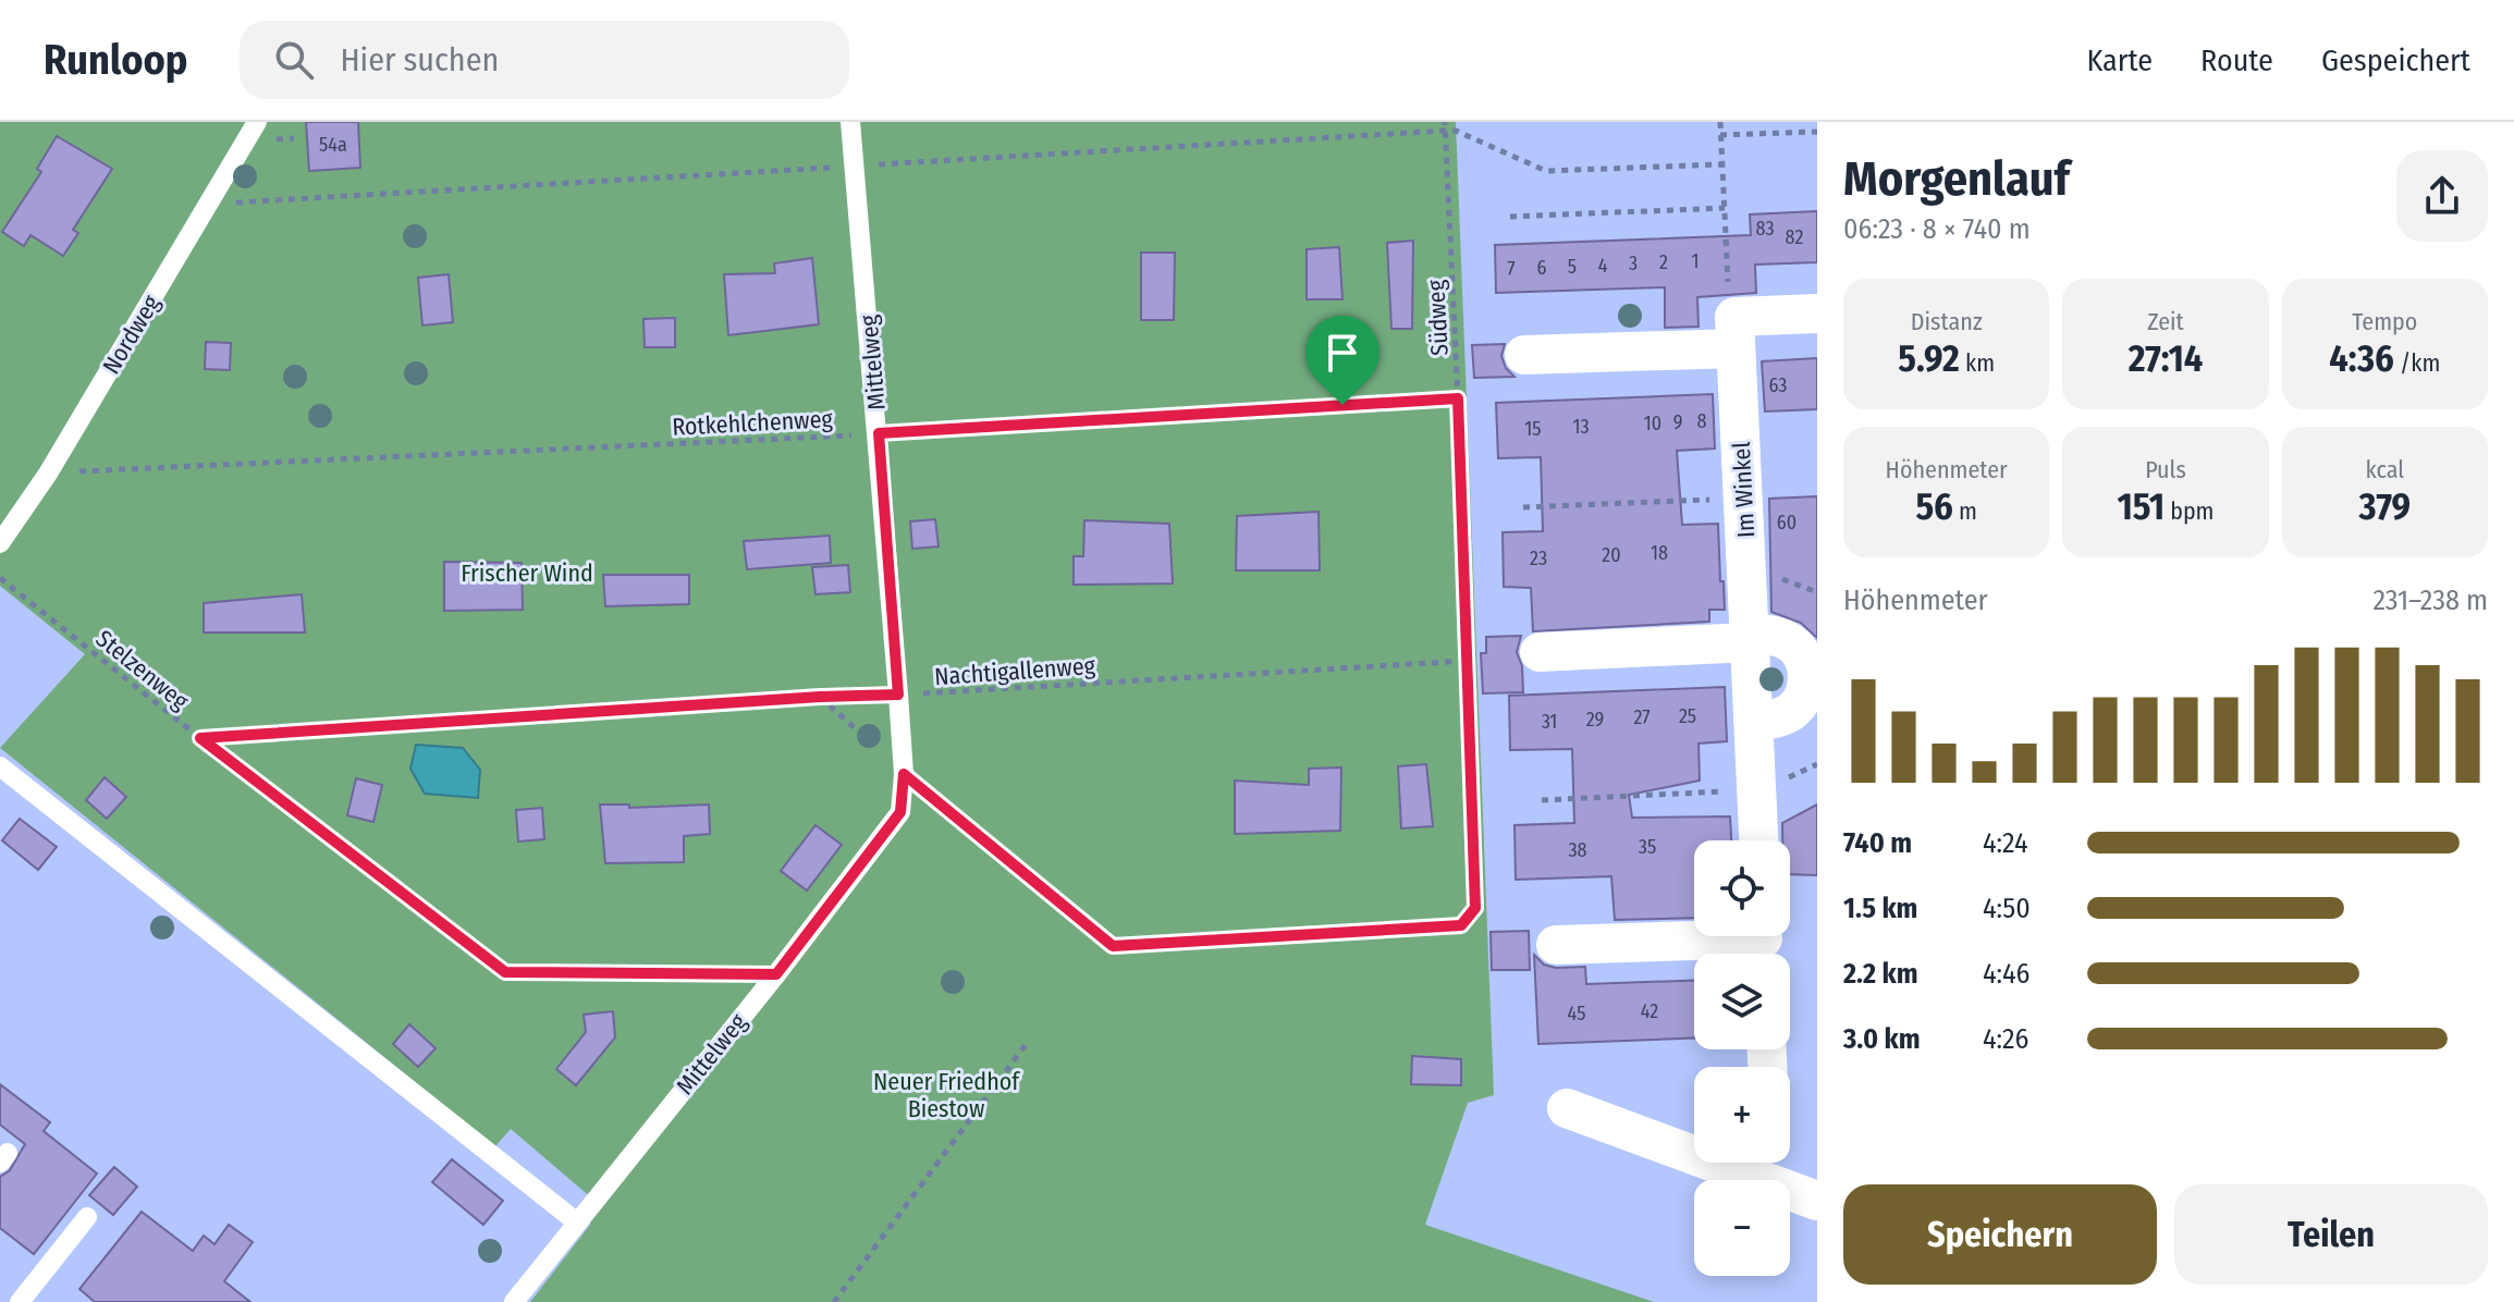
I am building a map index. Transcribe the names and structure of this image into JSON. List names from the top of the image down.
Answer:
{
  "streets": {
    "street": ["Im Winkel"],
    "lane": ["Nordweg", "Mittelweg"],
    "path": [
      "Südweg",
      "Rotkehlchenweg",
      "Stelzenweg",
      "Nachtigallenweg"
    ]
  },
  "crossings": [
    ["Südweg", "Mittelweg"],
    ["Südweg", "Rotkehlchenweg"],
    ["Südweg", "Nachtigallenweg"],
    ["Nordweg", "Rotkehlchenweg"],
    ["Mittelweg", "Rotkehlchenweg"],
    ["Mittelweg", "Stelzenweg"],
    ["Mittelweg", "Nachtigallenweg"],
    ["Stelzenweg", "Nachtigallenweg"]
  ],
  "parks": ["Frischer Wind", "Neuer Friedhof Biestow"],
  "house_numbers": [
    "54a",
    "83",
    "82",
    "1",
    "2",
    "3",
    "4",
    "5",
    "6",
    "7",
    "63",
    "8",
    "9",
    "10",
    "13",
    "15",
    "60",
    "18",
    "20",
    "23",
    "25",
    "27",
    "29",
    "31",
    "35",
    "38",
    "42",
    "45"
  ],
  "page": {
    "header": "Runloop",
    "search": "Hier suchen",
    "nav": ["Karte", "Route", "Gespeichert"],
    "heading": ["Morgenlauf", "06:23 · 8 × 740 m"],
    "stats": [
      ["Distanz", "5.92 km"],
      ["Zeit", "27:14"],
      ["Tempo", "4:36 /km"],
      ["Höhenmeter", "56 m"],
      ["Puls", "151 bpm"],
      ["kcal", "379"]
    ],
    "chart": ["Höhenmeter", "231–238 m"],
    "list": [
      {
        "name": "740 m",
        "note": "4:24"
      },
      {
        "name": "1.5 km",
        "note": "4:50"
      },
      {
        "name": "2.2 km",
        "note": "4:46"
      },
      {
        "name": "3.0 km",
        "note": "4:26"
      }
    ],
    "map_buttons": ["+", "−"],
    "buttons": ["Speichern", "Teilen"]
  }
}
